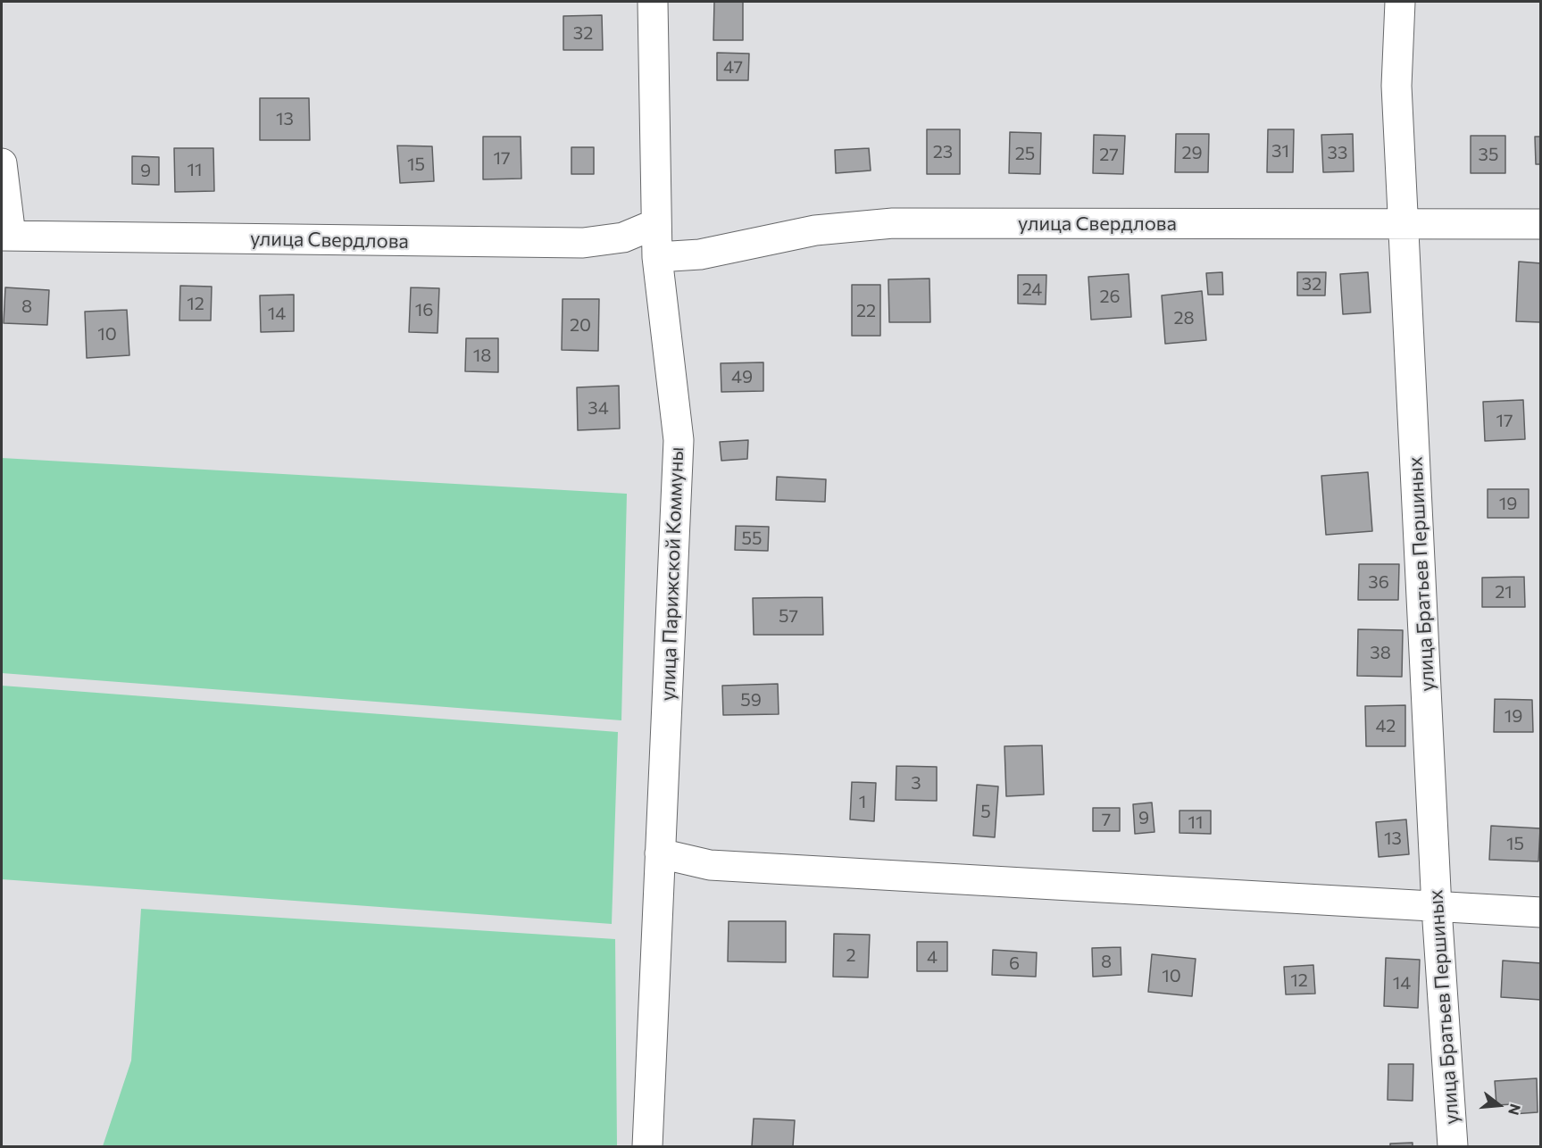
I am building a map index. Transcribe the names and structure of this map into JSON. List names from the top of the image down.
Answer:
{
  "streets": {
    "street": ["улица Свердлова", "улица Парижской Коммуны", "улица Братьев Першиных"]
  },
  "crossings": [
    ["улица Свердлова", "улица Парижской Коммуны"],
    ["улица Свердлова", "улица Братьев Першиных"]
  ],
  "house_numbers": [
    "32",
    "47",
    "13",
    "31",
    "23",
    "29",
    "33",
    "25",
    "27",
    "35",
    "17",
    "15",
    "11",
    "9",
    "32",
    "24",
    "26",
    "12",
    "8",
    "16",
    "22",
    "14",
    "28",
    "20",
    "10",
    "18",
    "49",
    "34",
    "17",
    "19",
    "55",
    "36",
    "21",
    "57",
    "38",
    "59",
    "19",
    "42",
    "3",
    "1",
    "5",
    "9",
    "7",
    "11",
    "13",
    "15",
    "2",
    "4",
    "8",
    "6",
    "10",
    "12",
    "14"
  ],
  "north": "right"
}
